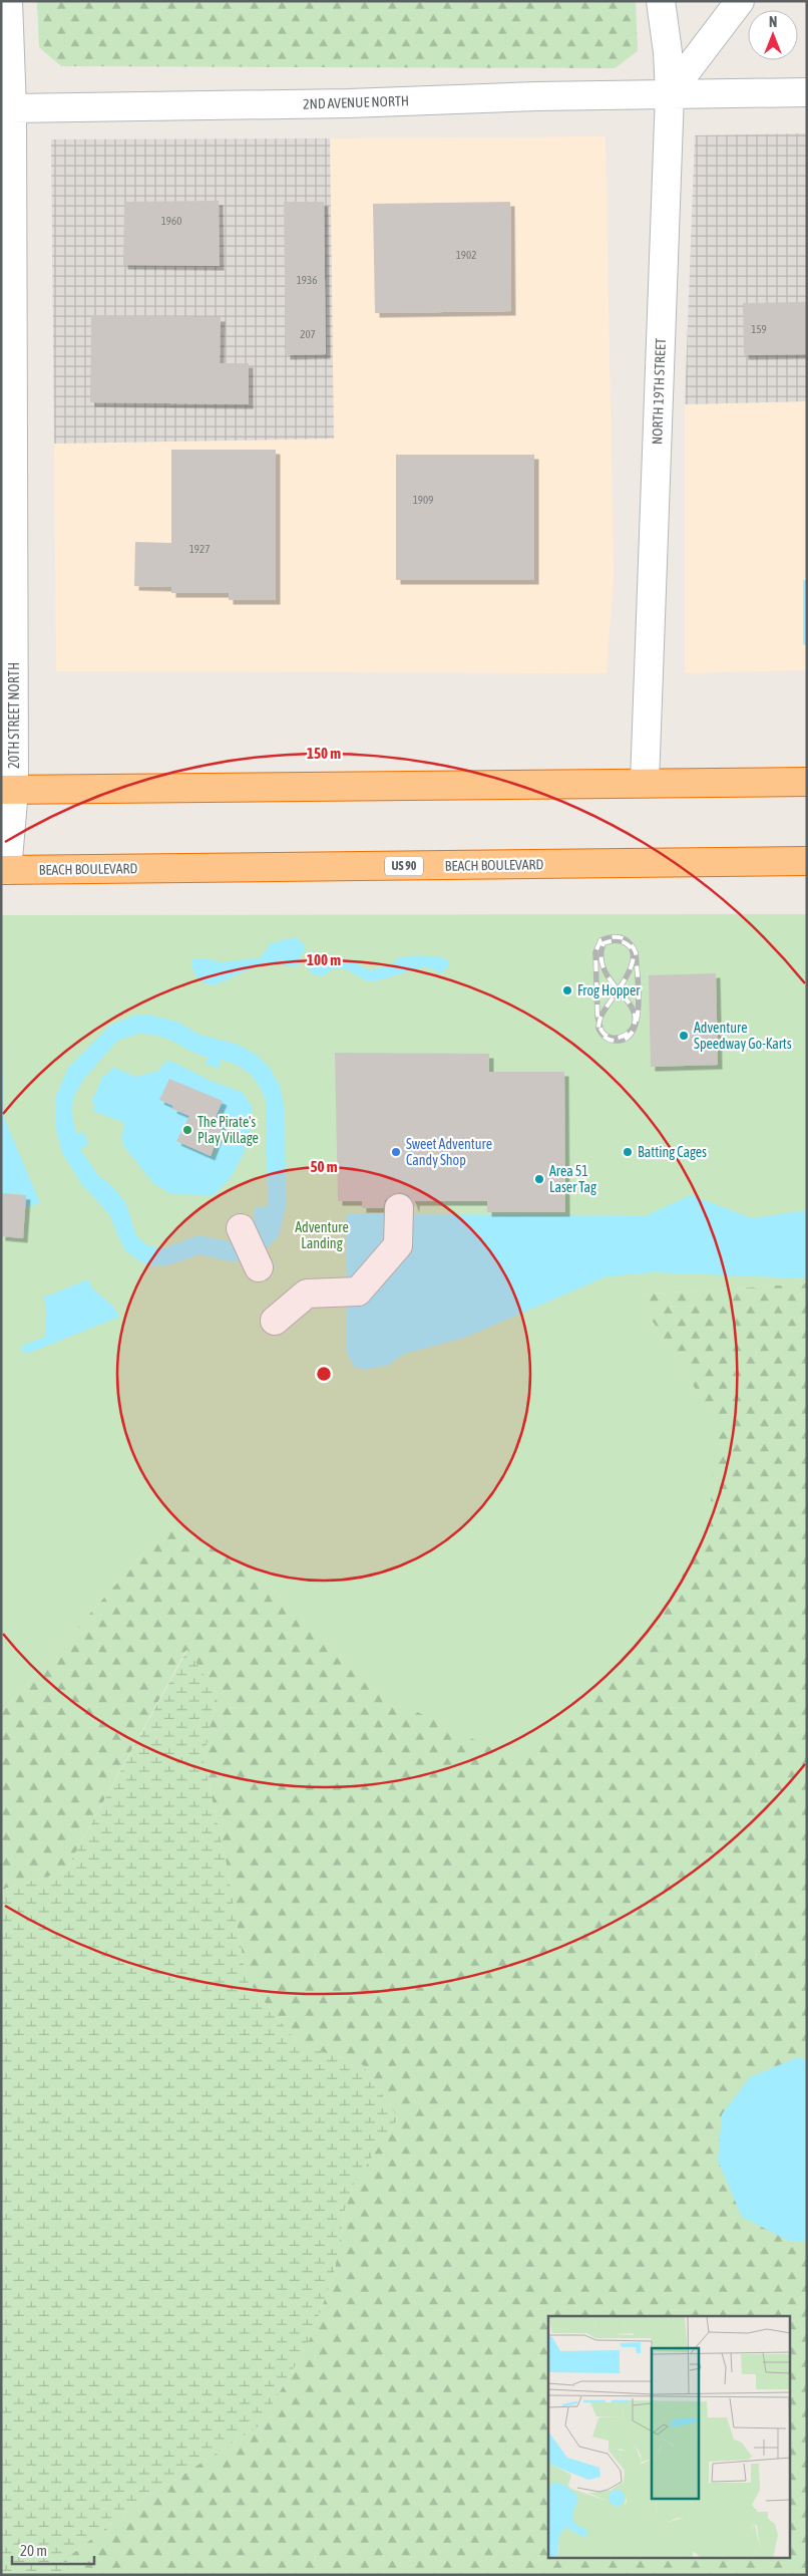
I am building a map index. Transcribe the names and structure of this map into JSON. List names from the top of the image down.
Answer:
{
  "streets": {
    "highway": ["BEACH BOULEVARD", "US 90"],
    "street": ["2ND AVENUE NORTH", "NORTH 19TH STREET", "20TH STREET NORTH"]
  },
  "crossings": [
    ["2ND AVENUE NORTH", "NORTH 19TH STREET"],
    ["2ND AVENUE NORTH", "20TH STREET NORTH"],
    ["20TH STREET NORTH", "BEACH BOULEVARD"]
  ],
  "parks": ["Adventure Landing"],
  "places": [
    "Frog Hopper",
    "Adventure Speedway Go-Karts",
    "The Pirate's Play Village",
    "Sweet Adventure Candy Shop",
    "Batting Cages",
    "Area 51 Laser Tag"
  ],
  "house_numbers": [
    "1960",
    "1902",
    "1936",
    "159",
    "207",
    "1909",
    "1927"
  ],
  "scale_bar": "20 m",
  "north": "top",
  "rings": ["150 m", "100 m", "50 m"]
}
